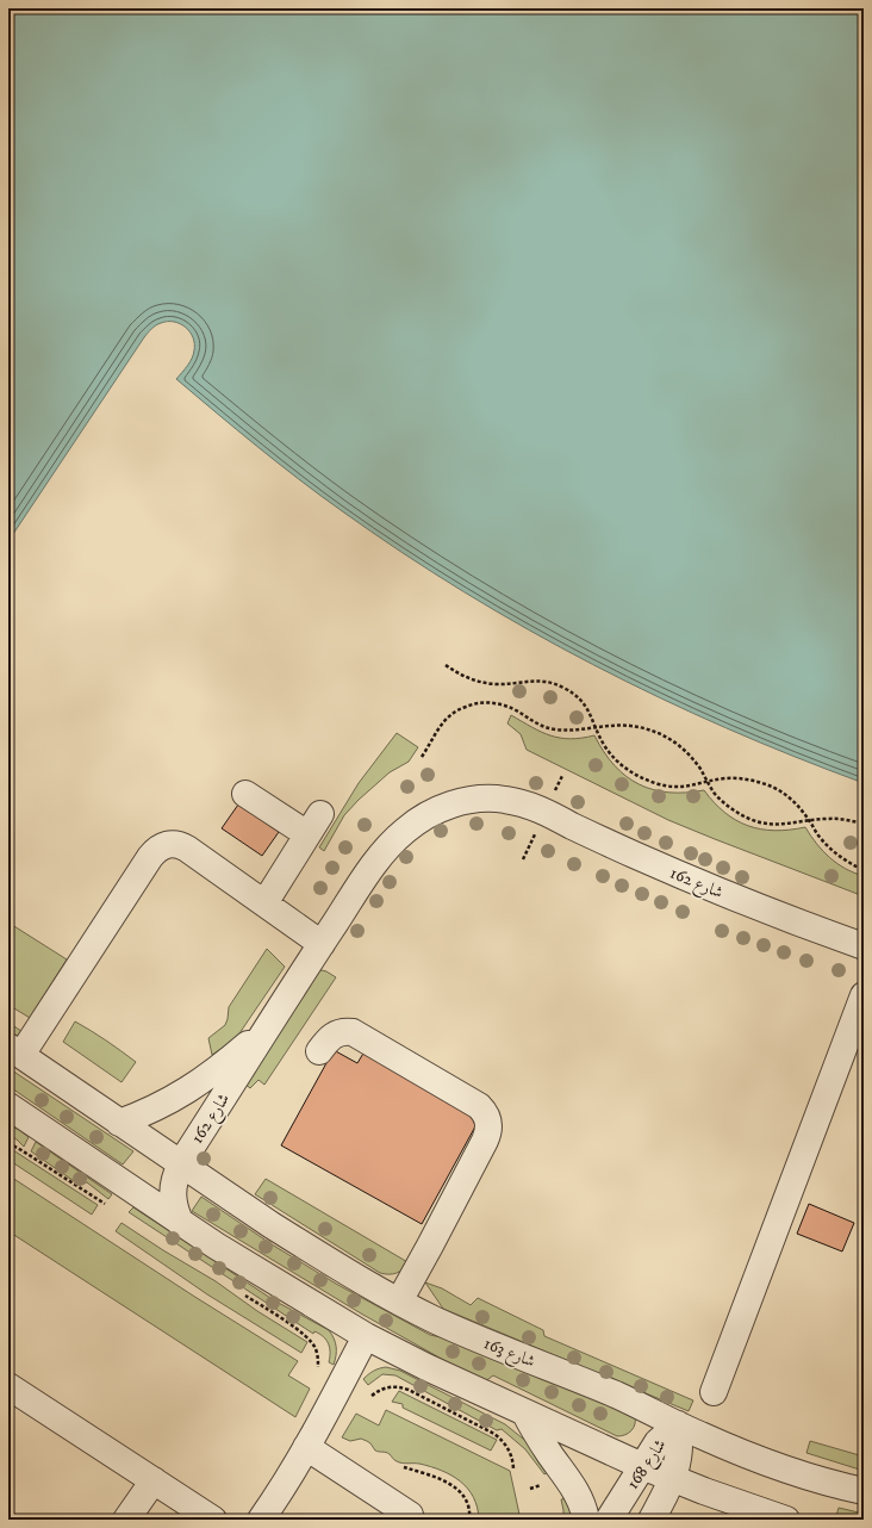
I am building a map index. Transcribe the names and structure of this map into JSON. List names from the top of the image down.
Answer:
{
  "streets": {
    "street": ["شارع 162", "شارع 163", "شارع 168"]
  },
  "crossings": [
    ["شارع 162", "شارع 163"],
    ["شارع 163", "شارع 168"]
  ]
}
